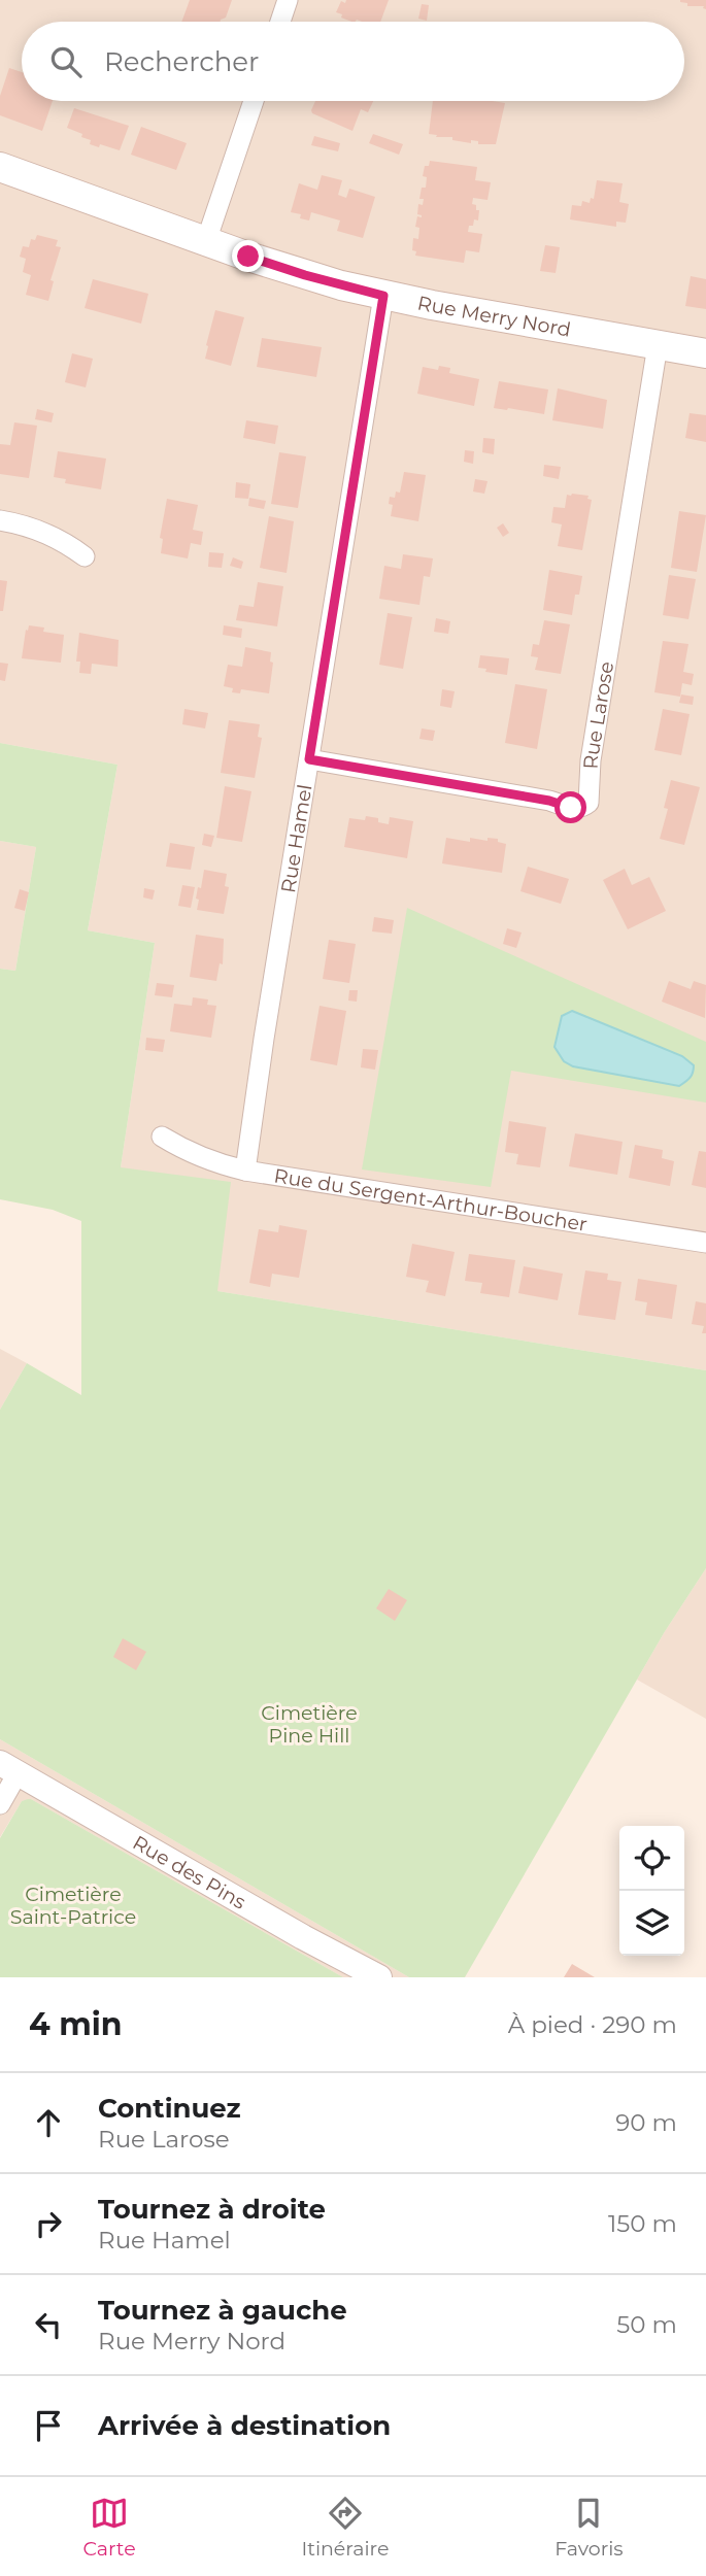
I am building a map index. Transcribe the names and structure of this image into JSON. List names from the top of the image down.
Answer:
{
  "streets": {
    "main road": ["Rue Merry Nord"],
    "street": [
      "Rue Larose",
      "Rue Hamel",
      "Rue du Sergent-Arthur-Boucher",
      "Rue des Pins"
    ]
  },
  "crossings": [
    ["Rue Merry Nord", "Rue Larose"],
    ["Rue Merry Nord", "Rue Hamel"],
    ["Rue Larose", "Rue Hamel"],
    ["Rue Hamel", "Rue du Sergent-Arthur-Boucher"]
  ],
  "parks": ["Cimetière Pine Hill", "Cimetière Saint-Patrice"],
  "page": {
    "search": "Rechercher",
    "heading": ["4 min", "À pied · 290 m"],
    "list": [
      ["Continuez", "Rue Larose", "90 m"],
      ["Tournez à droite", "Rue Hamel", "150 m"],
      ["Tournez à gauche", "Rue Merry Nord", "50 m"],
      "Arrivée à destination"
    ],
    "nav": ["Carte", "Itinéraire", "Favoris"]
  }
}
